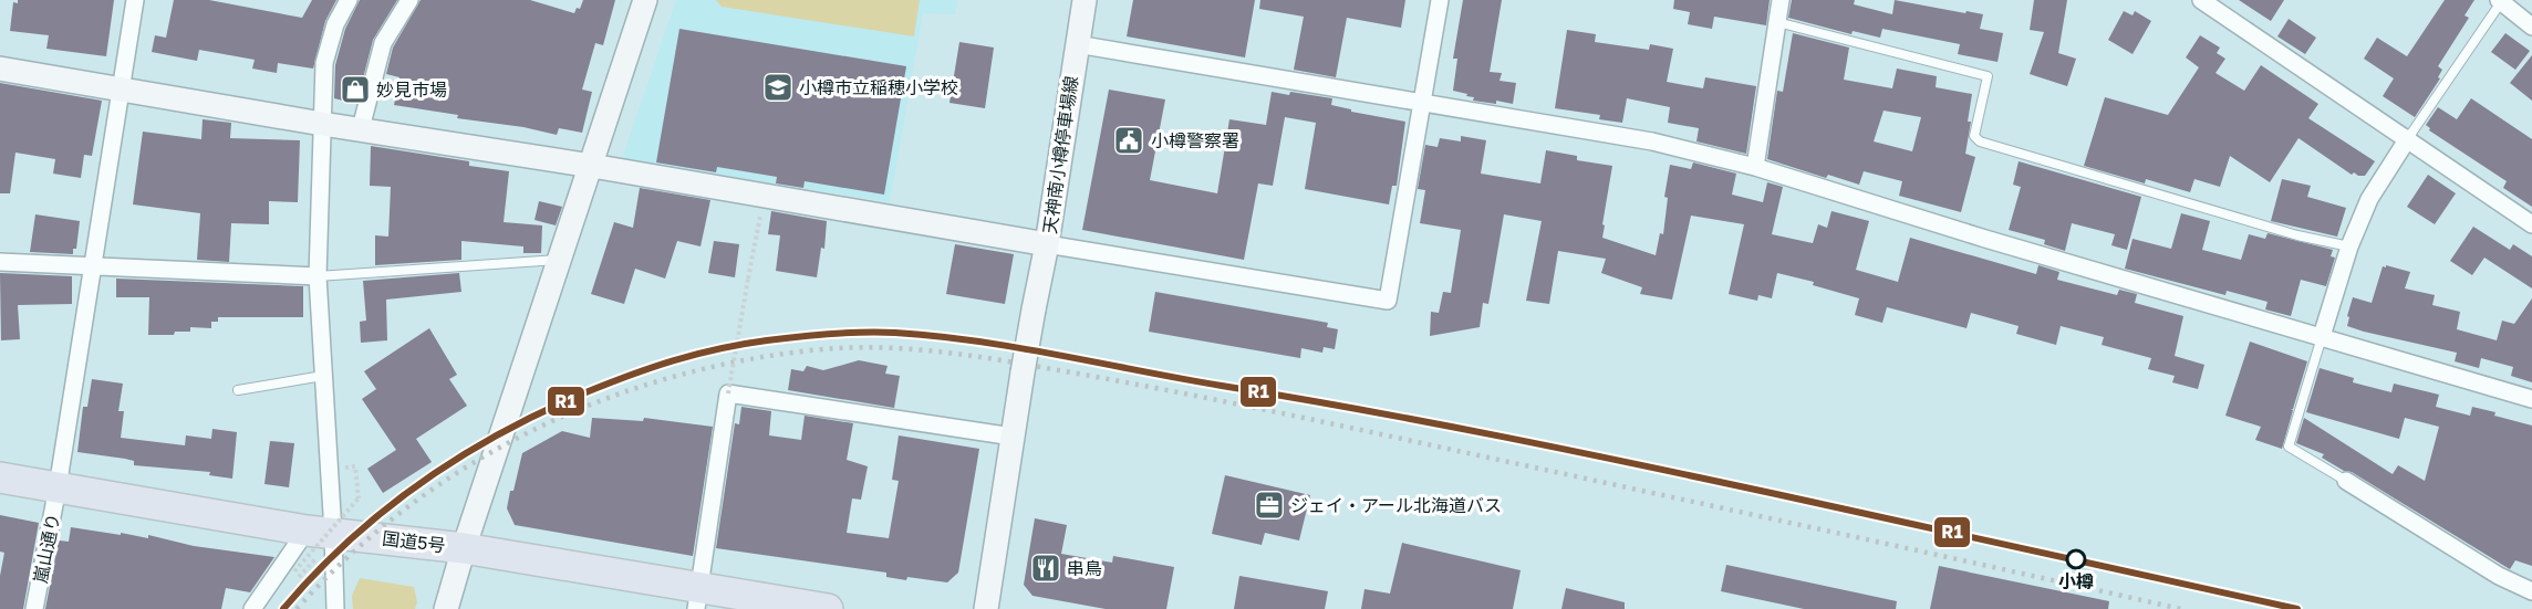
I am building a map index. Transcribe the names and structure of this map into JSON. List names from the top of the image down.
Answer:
{
  "streets": {
    "highway": ["国道5号"],
    "street": ["天神南小樽停車場線", "嵐山通り"]
  },
  "crossings": [
    ["国道5号", "嵐山通り"]
  ],
  "places": {
    "school or university": ["小樽市立稲穂小学校"],
    "shop": ["妙見市場"],
    "public building": ["小樽警察署"],
    "office": ["ジェイ・アール北海道バス"],
    "other": ["小樽"],
    "restaurant": ["串鳥"]
  },
  "lines": ["transit line R1"]
}
